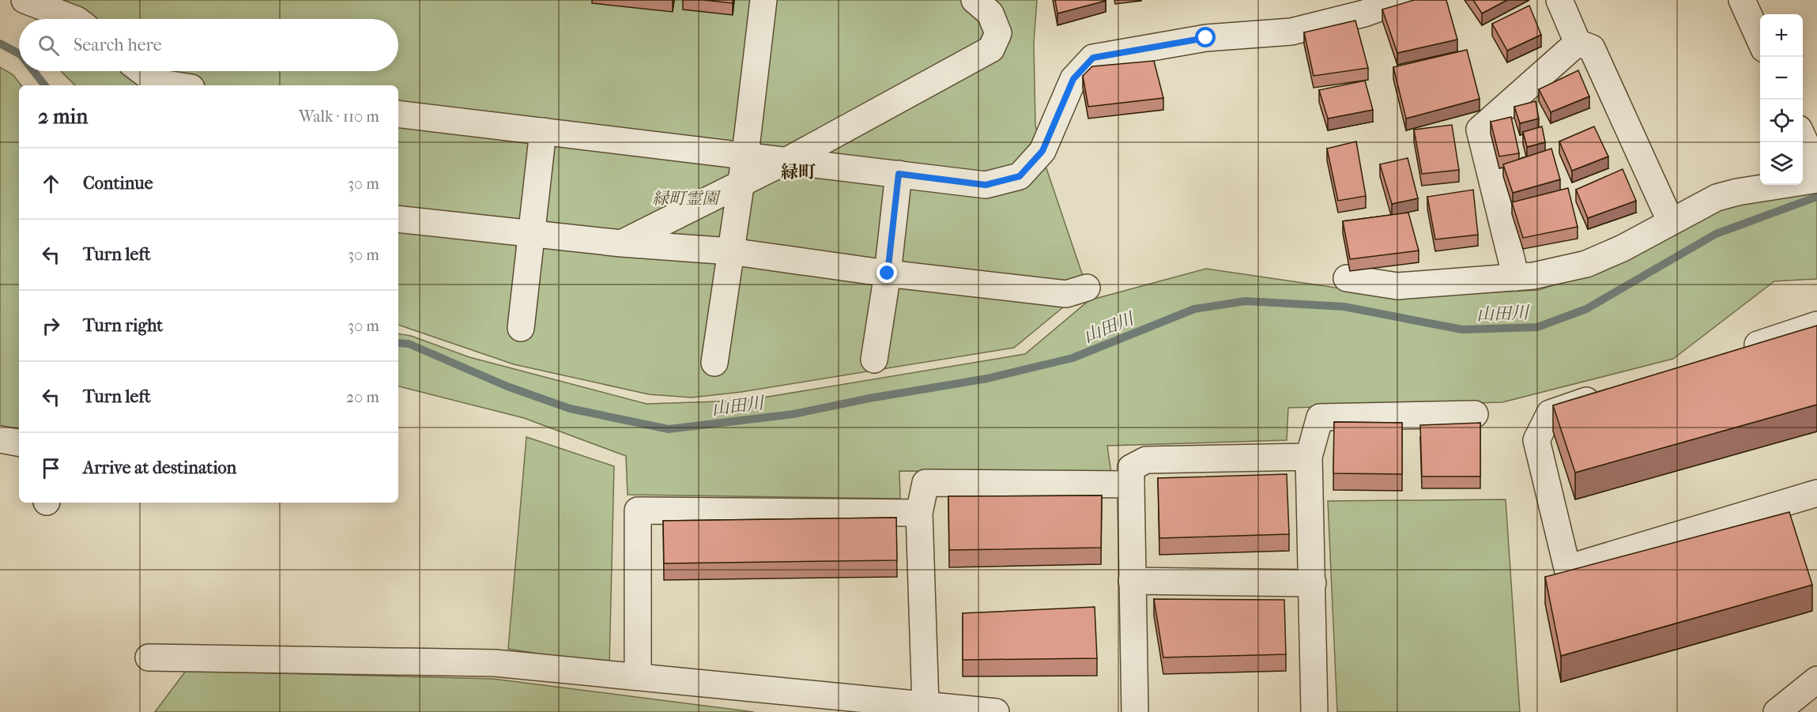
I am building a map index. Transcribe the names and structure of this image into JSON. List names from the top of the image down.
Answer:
{
  "districts": ["緑町"],
  "water": ["山田川"],
  "parks": ["緑町霊園"],
  "page": {
    "map_buttons": ["+", "−"],
    "search": "Search here",
    "heading": ["2 min", "Walk · 110 m"],
    "list": [
      ["Continue", "30 m"],
      ["Turn left", "30 m"],
      ["Turn right", "30 m"],
      ["Turn left", "20 m"],
      "Arrive at destination"
    ]
  }
}
